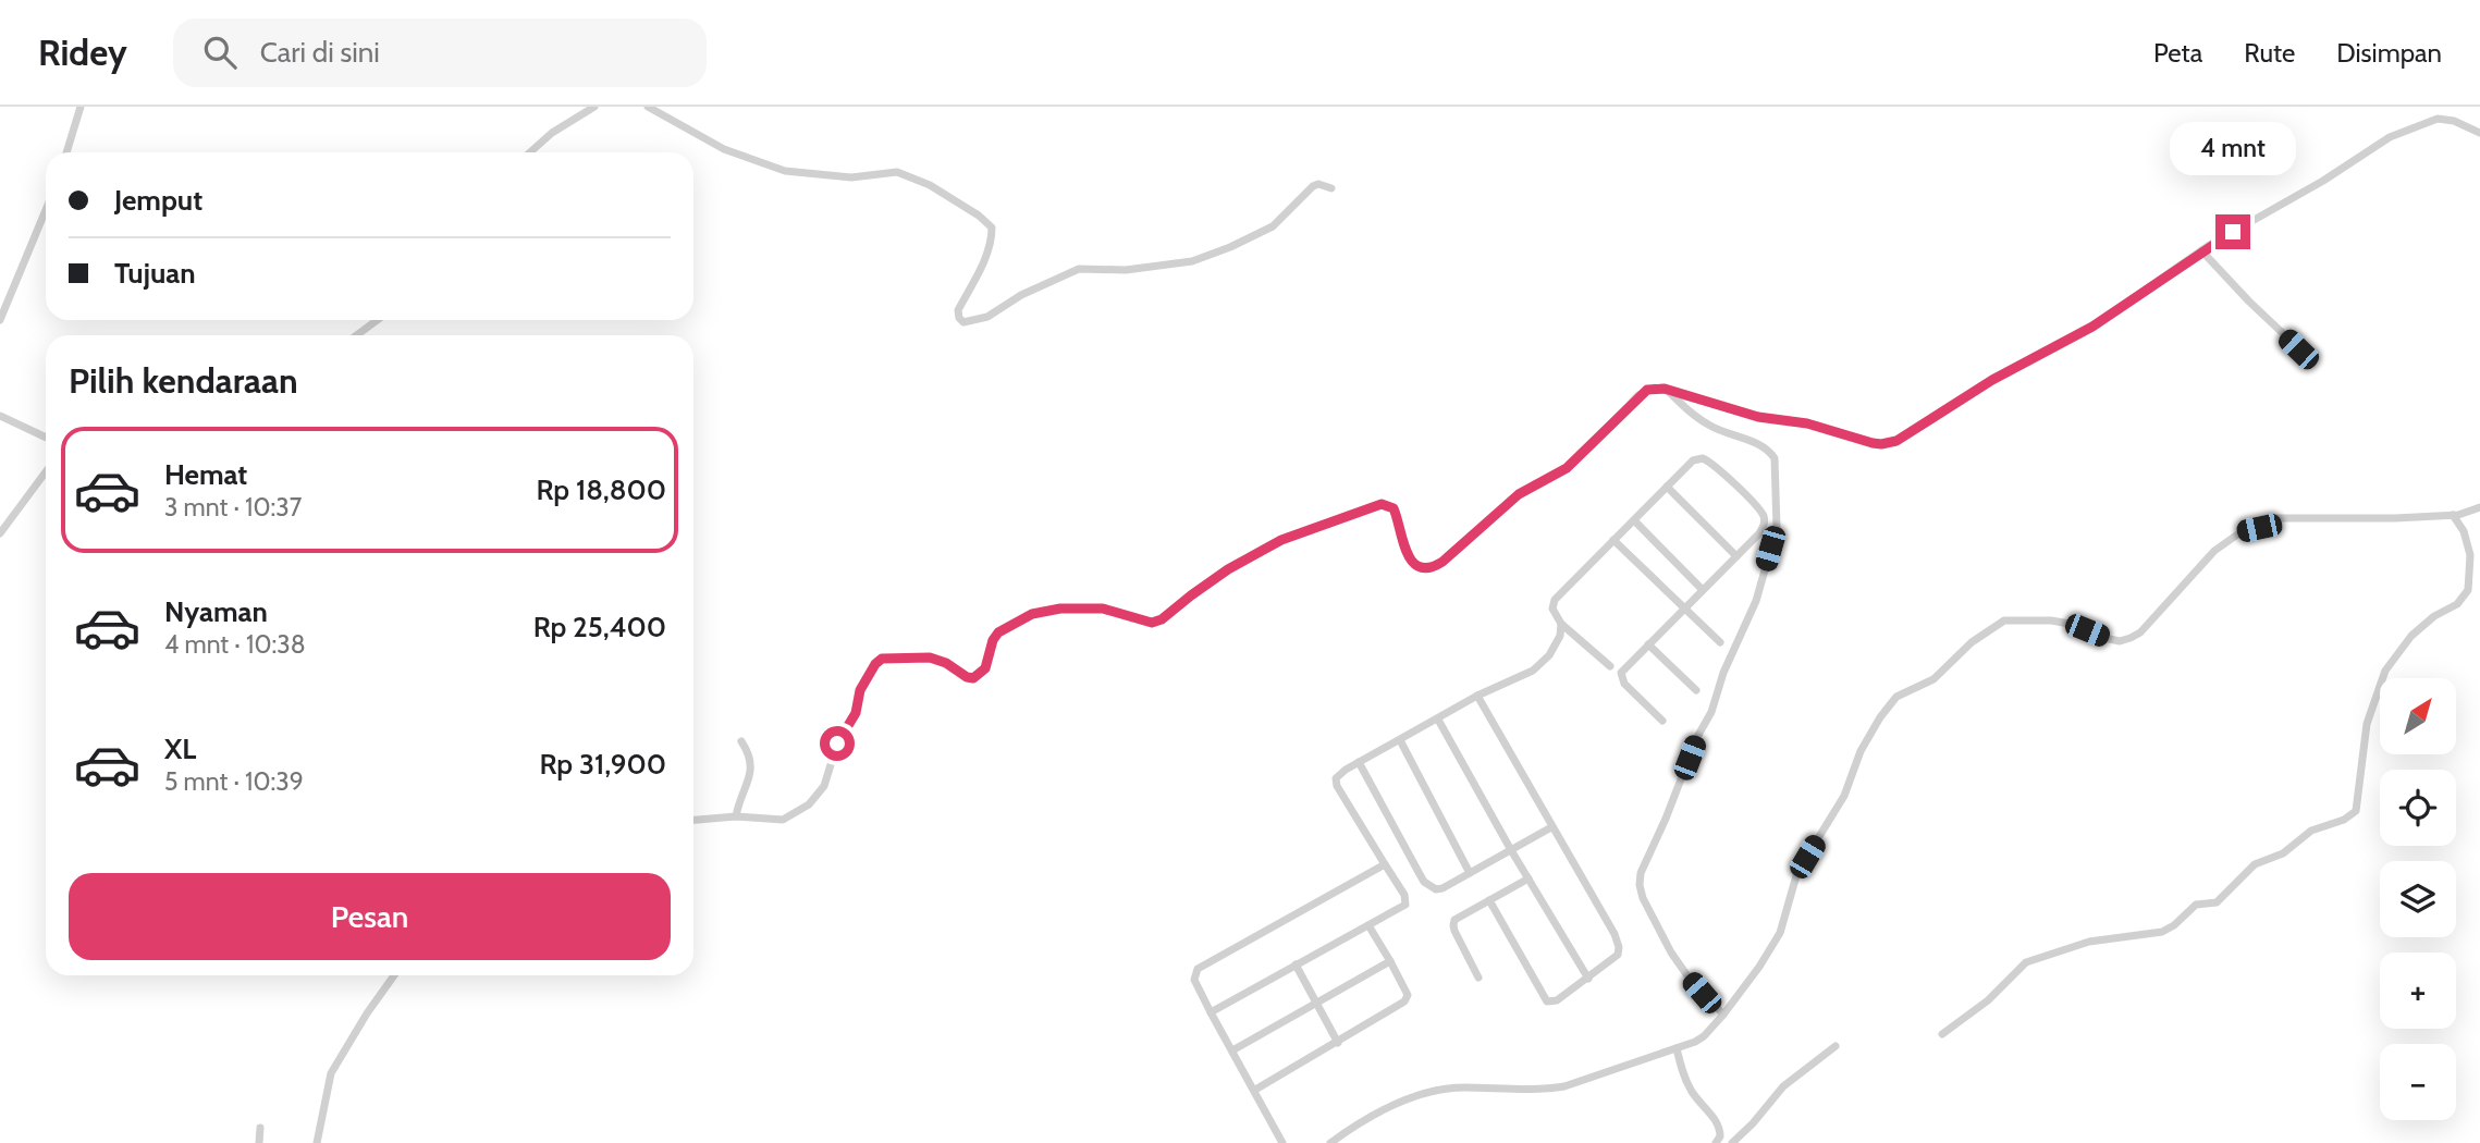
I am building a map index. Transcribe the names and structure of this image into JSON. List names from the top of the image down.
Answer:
{
  "north": "top right",
  "page": {
    "header": "Ridey",
    "search": "Cari di sini",
    "nav": ["Peta", "Rute", "Disimpan"],
    "bubble": "4 mnt",
    "banner": ["Jemput", "Tujuan"],
    "heading": "Pilih kendaraan",
    "list": [
      {
        "name": "Hemat",
        "note": "3 mnt · 10:37",
        "value": "Rp 18,800"
      },
      {
        "name": "Nyaman",
        "note": "4 mnt · 10:38",
        "value": "Rp 25,400"
      },
      {
        "name": "XL",
        "note": "5 mnt · 10:39",
        "value": "Rp 31,900"
      }
    ],
    "map_buttons": ["+", "−"],
    "buttons": "Pesan"
  }
}
